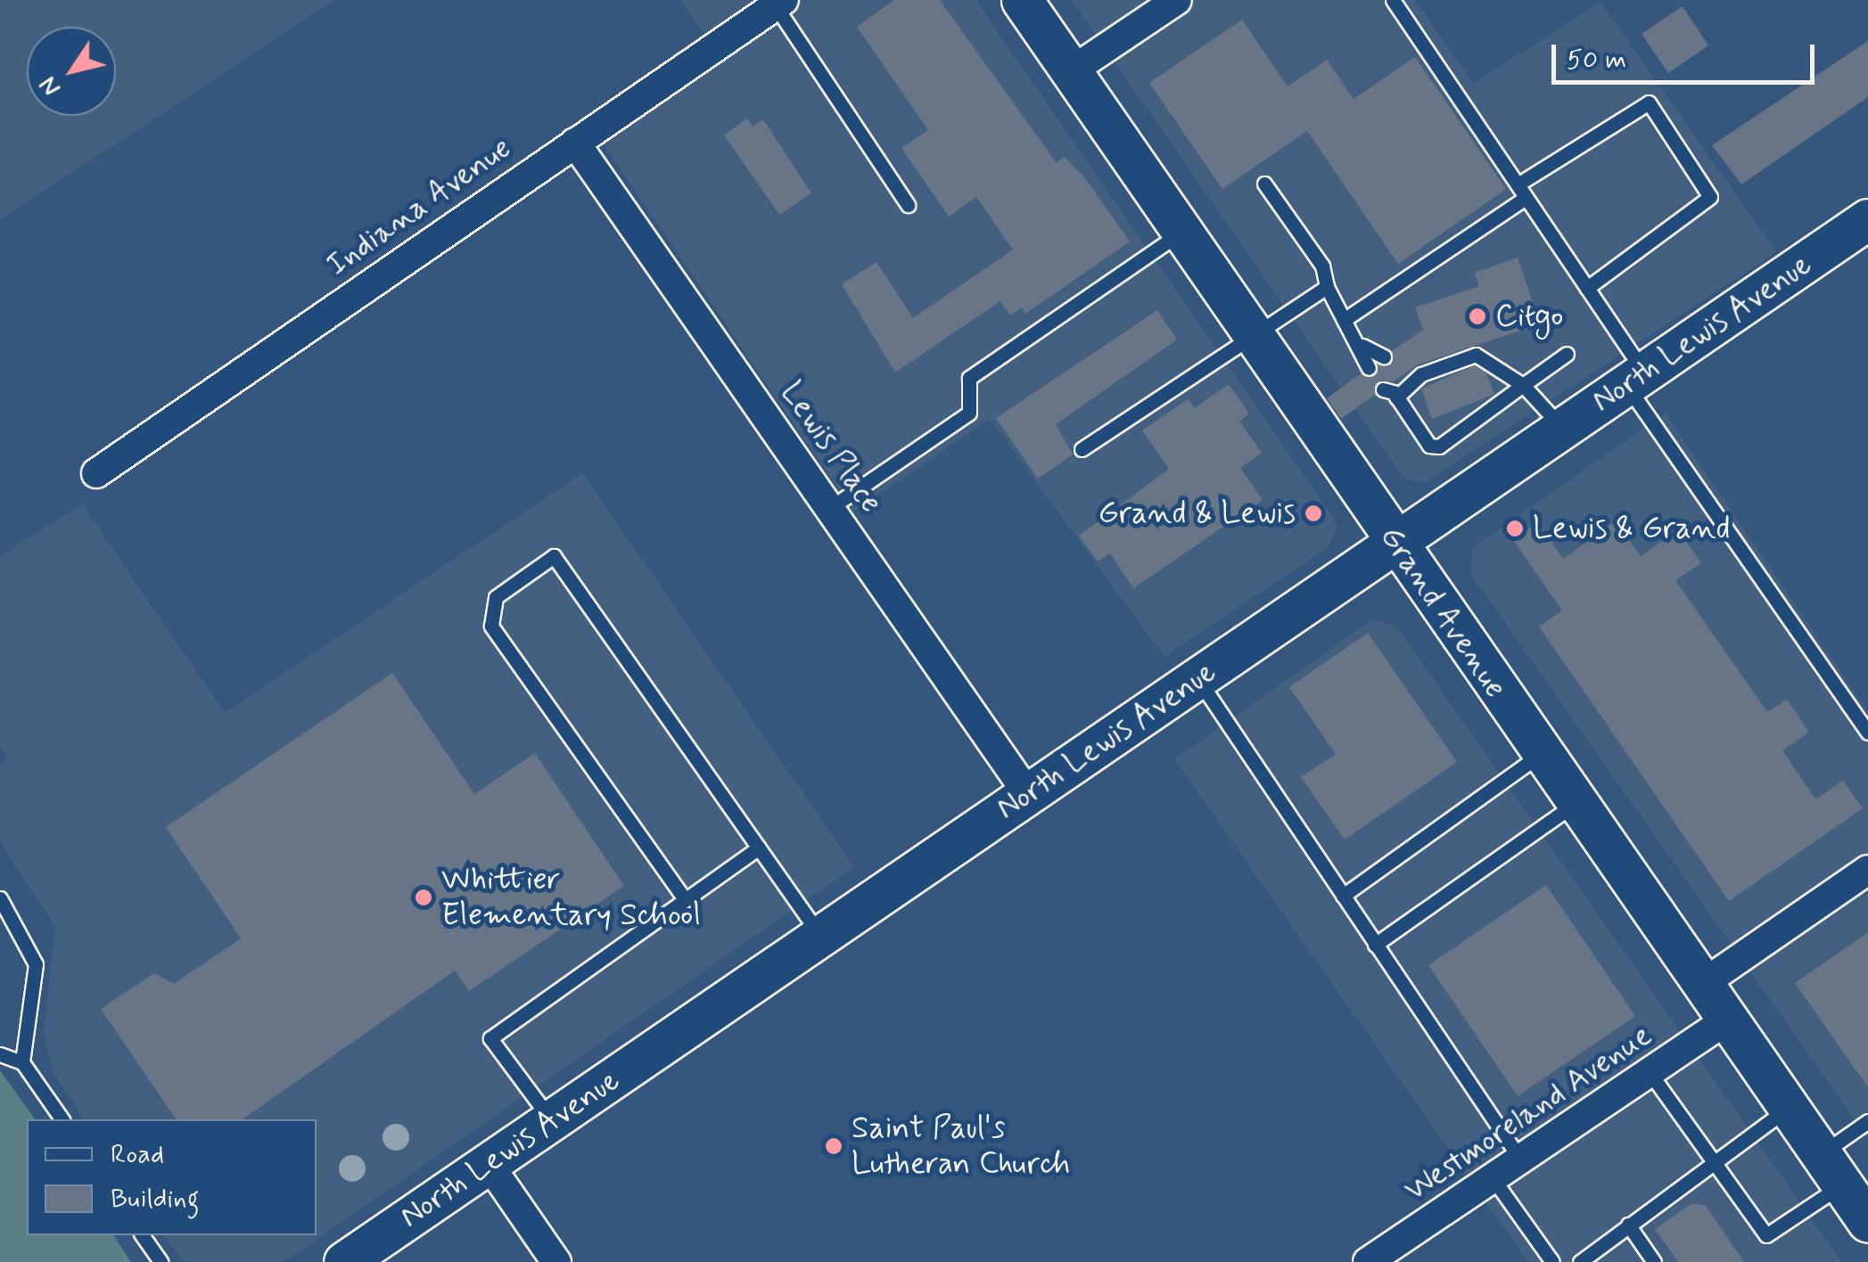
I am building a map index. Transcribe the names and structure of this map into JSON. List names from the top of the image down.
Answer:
{
  "streets": {
    "main road": ["North Lewis Avenue", "Grand Avenue"],
    "street": ["Indiana Avenue", "Lewis Place", "Westmoreland Avenue"]
  },
  "crossings": [
    ["Indiana Avenue", "Lewis Place"],
    ["North Lewis Avenue", "Lewis Place"],
    ["North Lewis Avenue", "Grand Avenue"],
    ["Grand Avenue", "Westmoreland Avenue"]
  ],
  "places": [
    "Citgo",
    "Grand & Lewis",
    "Lewis & Grand",
    "Whittier Elementary School",
    "Saint Paul's Lutheran Church"
  ],
  "legend": ["Road", "Building"],
  "scale_bar": "50 m",
  "north": "bottom left"
}
